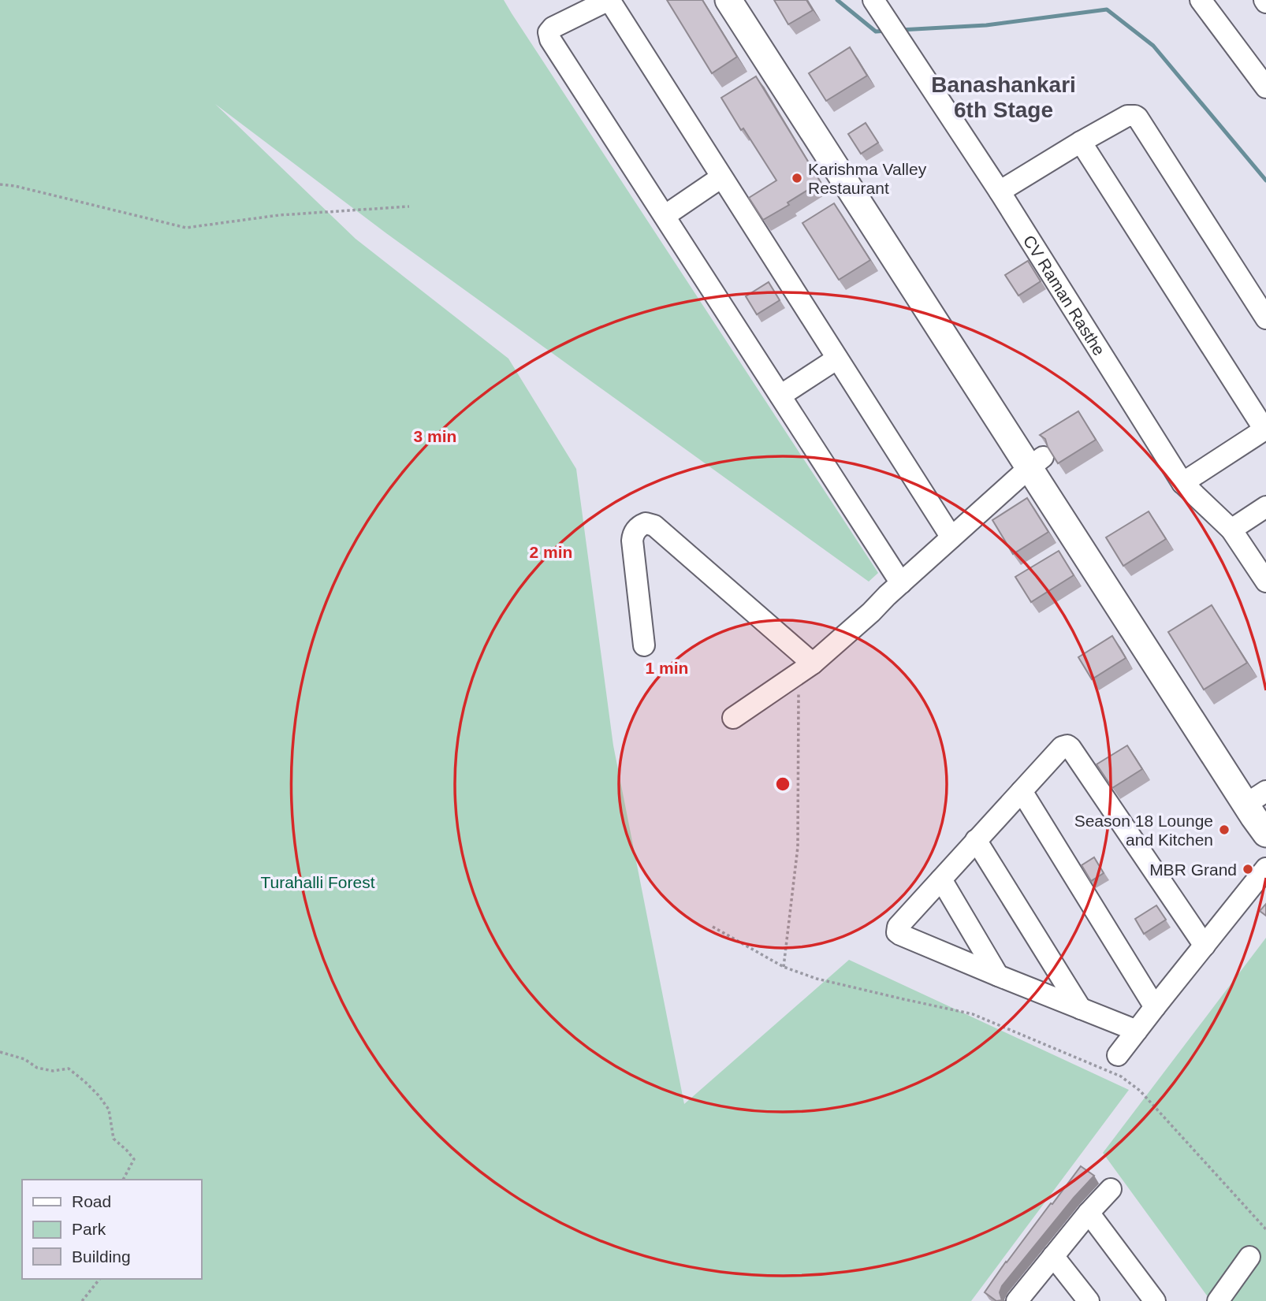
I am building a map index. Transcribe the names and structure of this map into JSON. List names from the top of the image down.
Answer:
{
  "streets": {
    "street": ["CV Raman Rasthe"]
  },
  "districts": ["Banashankari 6th Stage"],
  "parks": ["Turahalli Forest"],
  "places": ["Karishma Valley Restaurant", "Season 18 Lounge and Kitchen", "MBR Grand"],
  "legend": ["Road", "Park", "Building"],
  "rings": ["3 min", "2 min", "1 min"]
}
